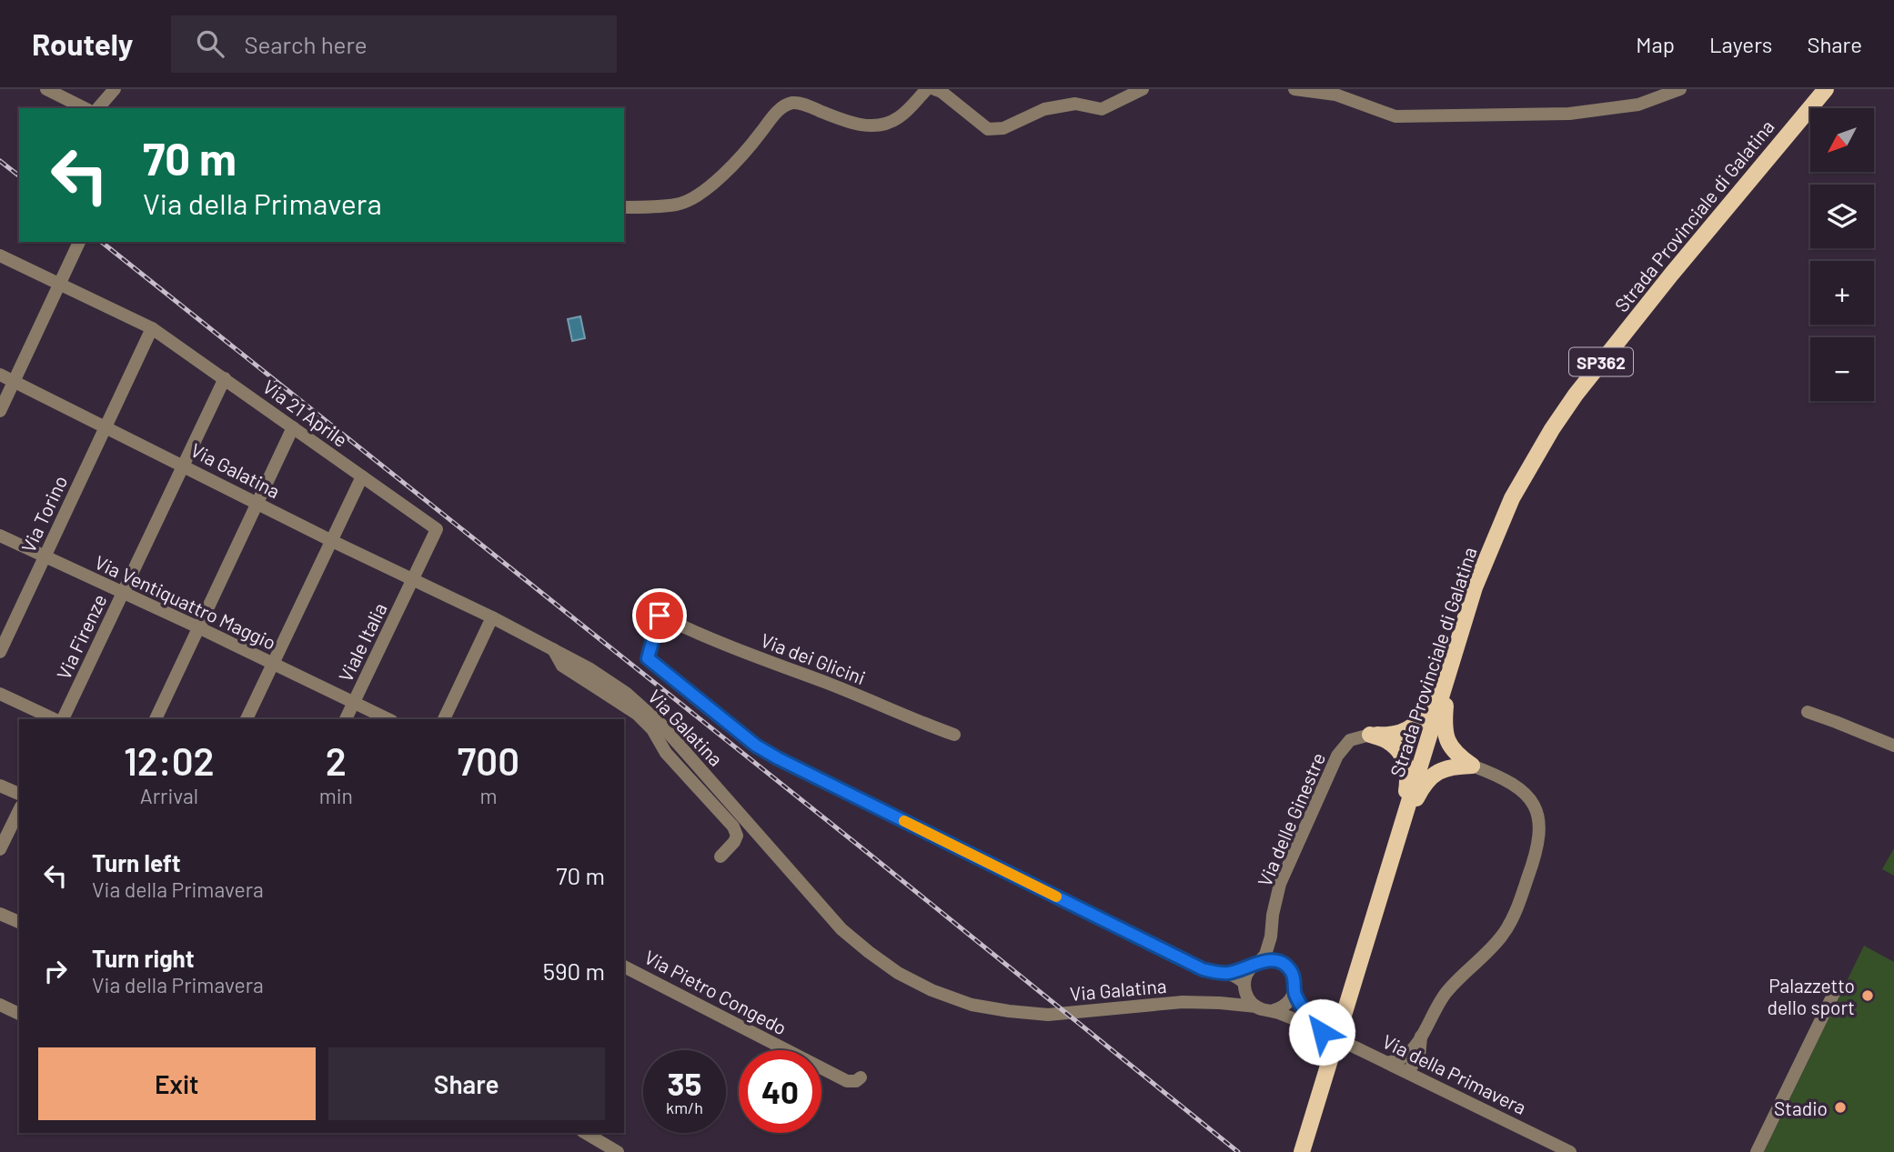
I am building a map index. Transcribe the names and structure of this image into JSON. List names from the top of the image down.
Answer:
{
  "streets": {
    "main road": ["Strada Provinciale di Galatina", "SP362"],
    "street": [
      "Via 21 Aprile",
      "Via Galatina",
      "Via Torino",
      "Via Ventiquattro Maggio",
      "Via Firenze",
      "Viale Italia",
      "Via dei Glicini",
      "Via delle Ginestre",
      "Via Pietro Congedo",
      "Via della Primavera"
    ]
  },
  "crossings": [
    ["Via 21 Aprile", "Via Torino"],
    ["Via 21 Aprile", "Via Firenze"],
    ["Via 21 Aprile", "Viale Italia"],
    ["Via Galatina", "Via Torino"],
    ["Via Galatina", "Via Firenze"],
    ["Via Galatina", "Viale Italia"],
    ["Via Galatina", "Via delle Ginestre"],
    ["Via Galatina", "Via della Primavera"],
    ["Via Torino", "Via Ventiquattro Maggio"],
    ["Via Ventiquattro Maggio", "Via Firenze"],
    ["Via Ventiquattro Maggio", "Viale Italia"],
    ["Via delle Ginestre", "Via della Primavera"]
  ],
  "places": ["Palazzetto dello sport", "Stadio"],
  "north": "bottom left",
  "page": {
    "header": "Routely",
    "search": "Search here",
    "nav": ["Map", "Layers", "Share"],
    "map_buttons": ["+", "−"],
    "turn": ["70 m", "Via della Primavera"],
    "eta": [
      "12:02",
      "Arrival",
      "2",
      "min",
      "700",
      "m"
    ],
    "list": [
      {
        "name": "Turn left",
        "note": "Via della Primavera",
        "value": "70 m"
      },
      {
        "name": "Turn right",
        "note": "Via della Primavera",
        "value": "590 m"
      }
    ],
    "buttons": ["Exit", "Share"],
    "speed": "35 km/h",
    "limit": "40"
  }
}
